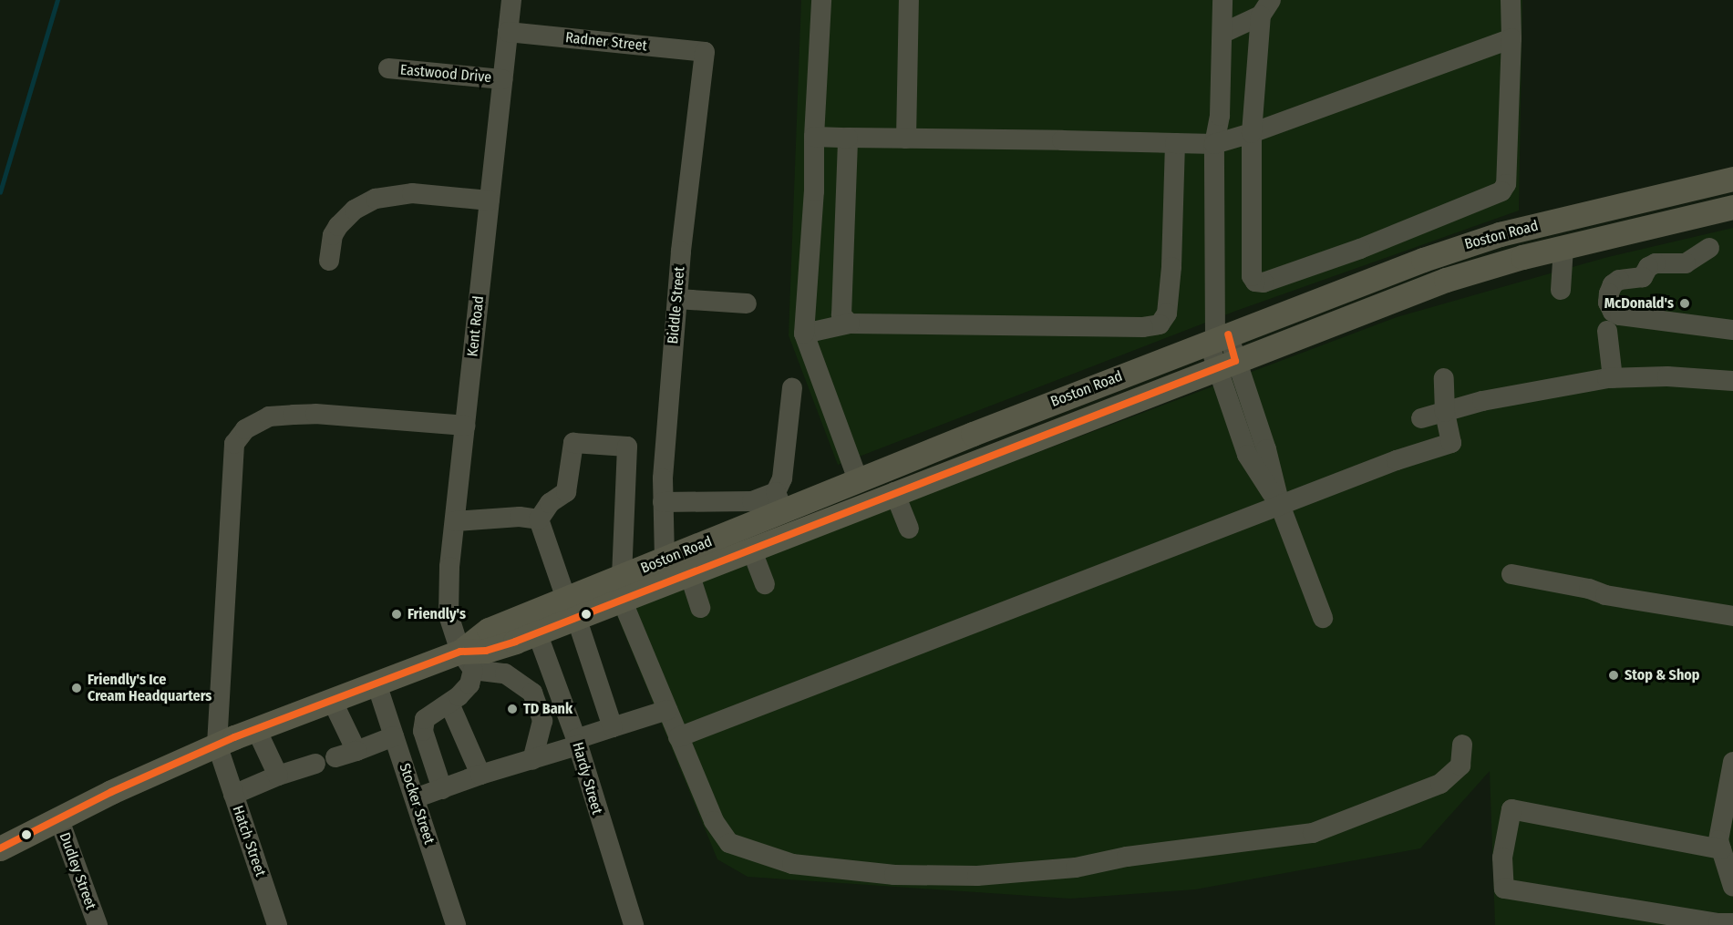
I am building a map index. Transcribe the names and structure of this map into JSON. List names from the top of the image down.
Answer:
{
  "streets": {
    "main road": ["Boston Road"],
    "street": [
      "Radner Street",
      "Eastwood Drive",
      "Biddle Street",
      "Kent Road",
      "Hardy Street",
      "Stocker Street",
      "Hatch Street",
      "Dudley Street"
    ]
  },
  "crossings": [
    ["Radner Street", "Biddle Street"],
    ["Radner Street", "Kent Road"],
    ["Eastwood Drive", "Kent Road"],
    ["Boston Road", "Biddle Street"],
    ["Boston Road", "Kent Road"],
    ["Boston Road", "Hardy Street"],
    ["Boston Road", "Stocker Street"],
    ["Boston Road", "Hatch Street"],
    ["Boston Road", "Dudley Street"]
  ],
  "places": [
    "McDonald's",
    "Friendly's",
    "Stop & Shop",
    "Friendly's Ice Cream Headquarters",
    "TD Bank"
  ]
}
